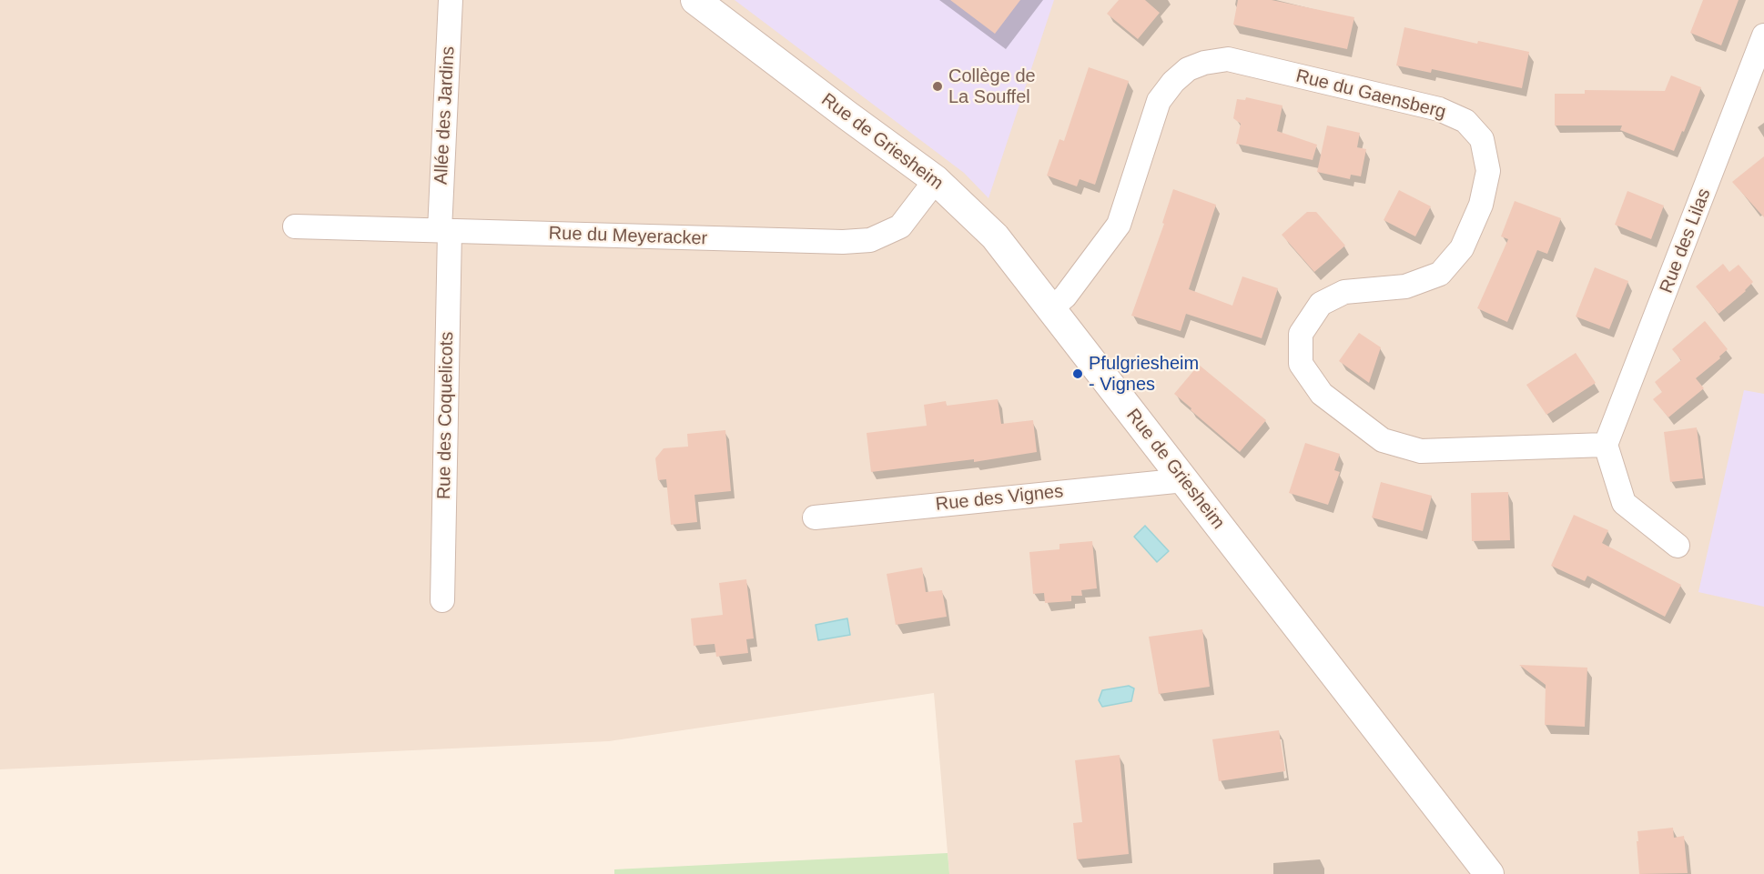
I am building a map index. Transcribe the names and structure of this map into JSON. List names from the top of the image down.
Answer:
{
  "streets": {
    "street": [
      "Rue du Gaensberg",
      "Allée des Jardins",
      "Rue de Griesheim",
      "Rue du Meyeracker",
      "Rue des Lilas",
      "Rue des Coquelicots",
      "Rue des Vignes"
    ]
  },
  "crossings": [
    ["Rue du Gaensberg", "Rue de Griesheim"],
    ["Rue du Gaensberg", "Rue des Lilas"],
    ["Allée des Jardins", "Rue du Meyeracker"],
    ["Allée des Jardins", "Rue des Coquelicots"],
    ["Rue de Griesheim", "Rue du Meyeracker"],
    ["Rue de Griesheim", "Rue des Vignes"],
    ["Rue du Meyeracker", "Rue des Coquelicots"]
  ],
  "places": ["Collège de La Souffel", "Pfulgriesheim - Vignes"]
}
